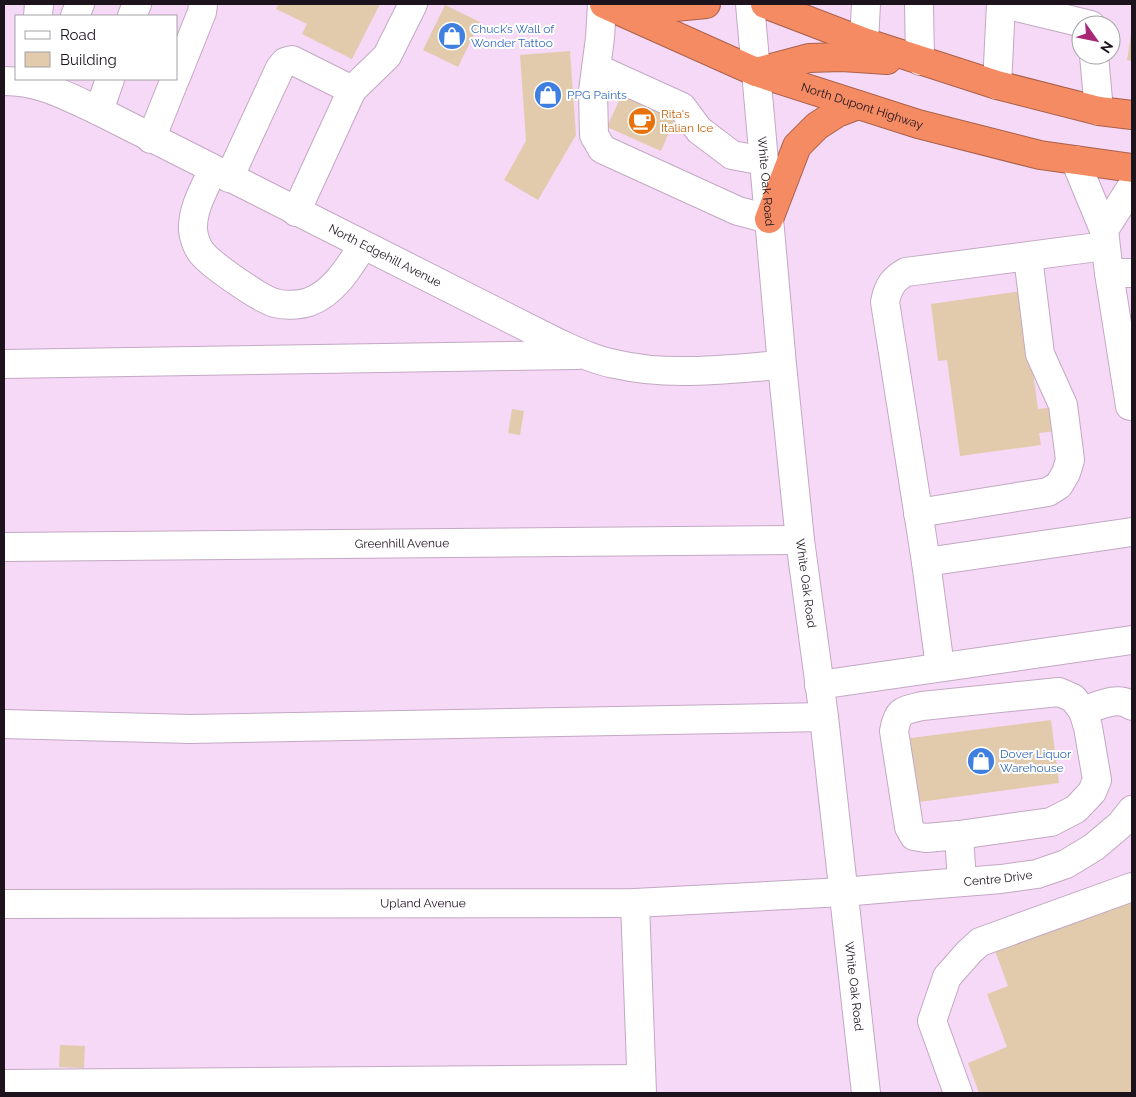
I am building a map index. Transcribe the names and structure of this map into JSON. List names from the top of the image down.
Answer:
{
  "streets": {
    "highway": ["North Dupont Highway"],
    "street": [
      "White Oak Road",
      "North Edgehill Avenue",
      "Greenhill Avenue",
      "Centre Drive",
      "Upland Avenue"
    ]
  },
  "crossings": [
    ["North Dupont Highway", "White Oak Road"],
    ["White Oak Road", "North Edgehill Avenue"],
    ["White Oak Road", "Greenhill Avenue"],
    ["White Oak Road", "Centre Drive"],
    ["White Oak Road", "Upland Avenue"],
    ["Centre Drive", "Upland Avenue"]
  ],
  "places": {
    "shop": ["Chuck’s Wall of Wonder Tattoo", "PPG Paints", "Dover Liquor Warehouse"],
    "cafe": ["Rita's Italian Ice"]
  },
  "legend": ["Road", "Building"],
  "north": "bottom right"
}
